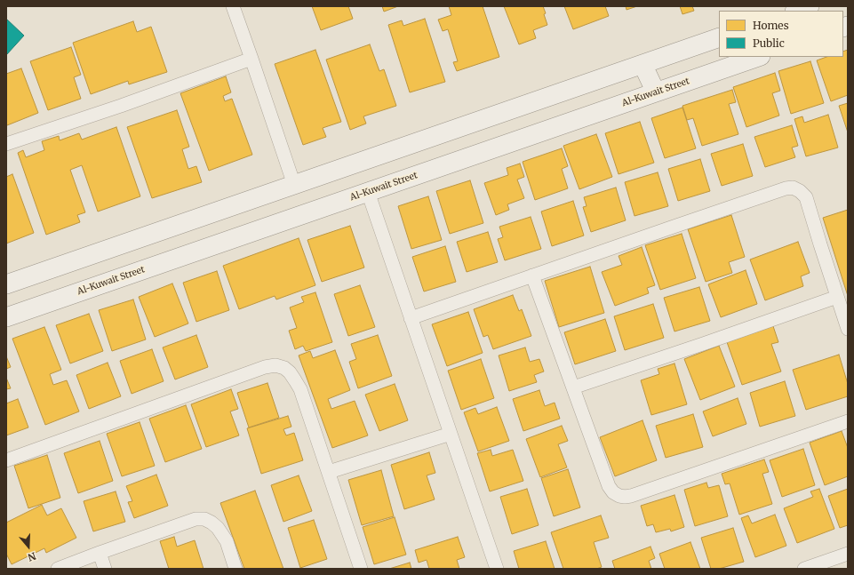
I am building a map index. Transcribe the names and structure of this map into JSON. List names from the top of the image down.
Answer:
{
  "streets": {
    "main road": ["Al-Kuwait Street"]
  },
  "legend": ["Homes", "Public"],
  "north": "bottom"
}
